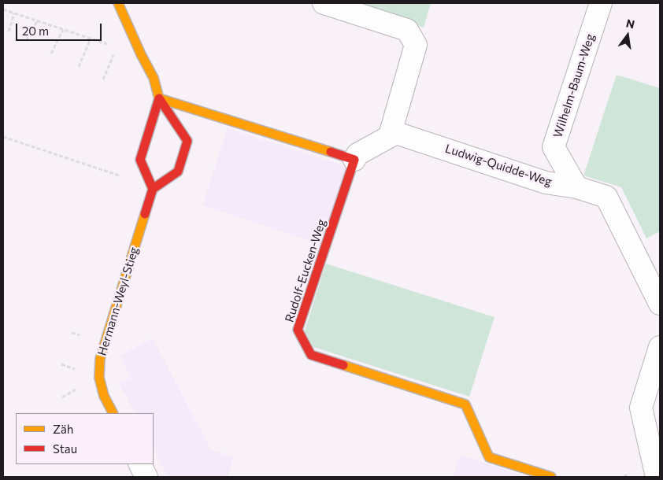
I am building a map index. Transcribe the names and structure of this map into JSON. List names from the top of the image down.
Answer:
{
  "streets": {
    "street": [
      "Wilhelm-Baum-Weg",
      "Ludwig-Quidde-Weg",
      "Rudolf-Eucken-Weg",
      "Hermann-Weyl-Stieg"
    ]
  },
  "crossings": [
    ["Wilhelm-Baum-Weg", "Ludwig-Quidde-Weg"]
  ],
  "legend": ["Zäh", "Stau"],
  "scale_bar": "20 m",
  "north": "top"
}
